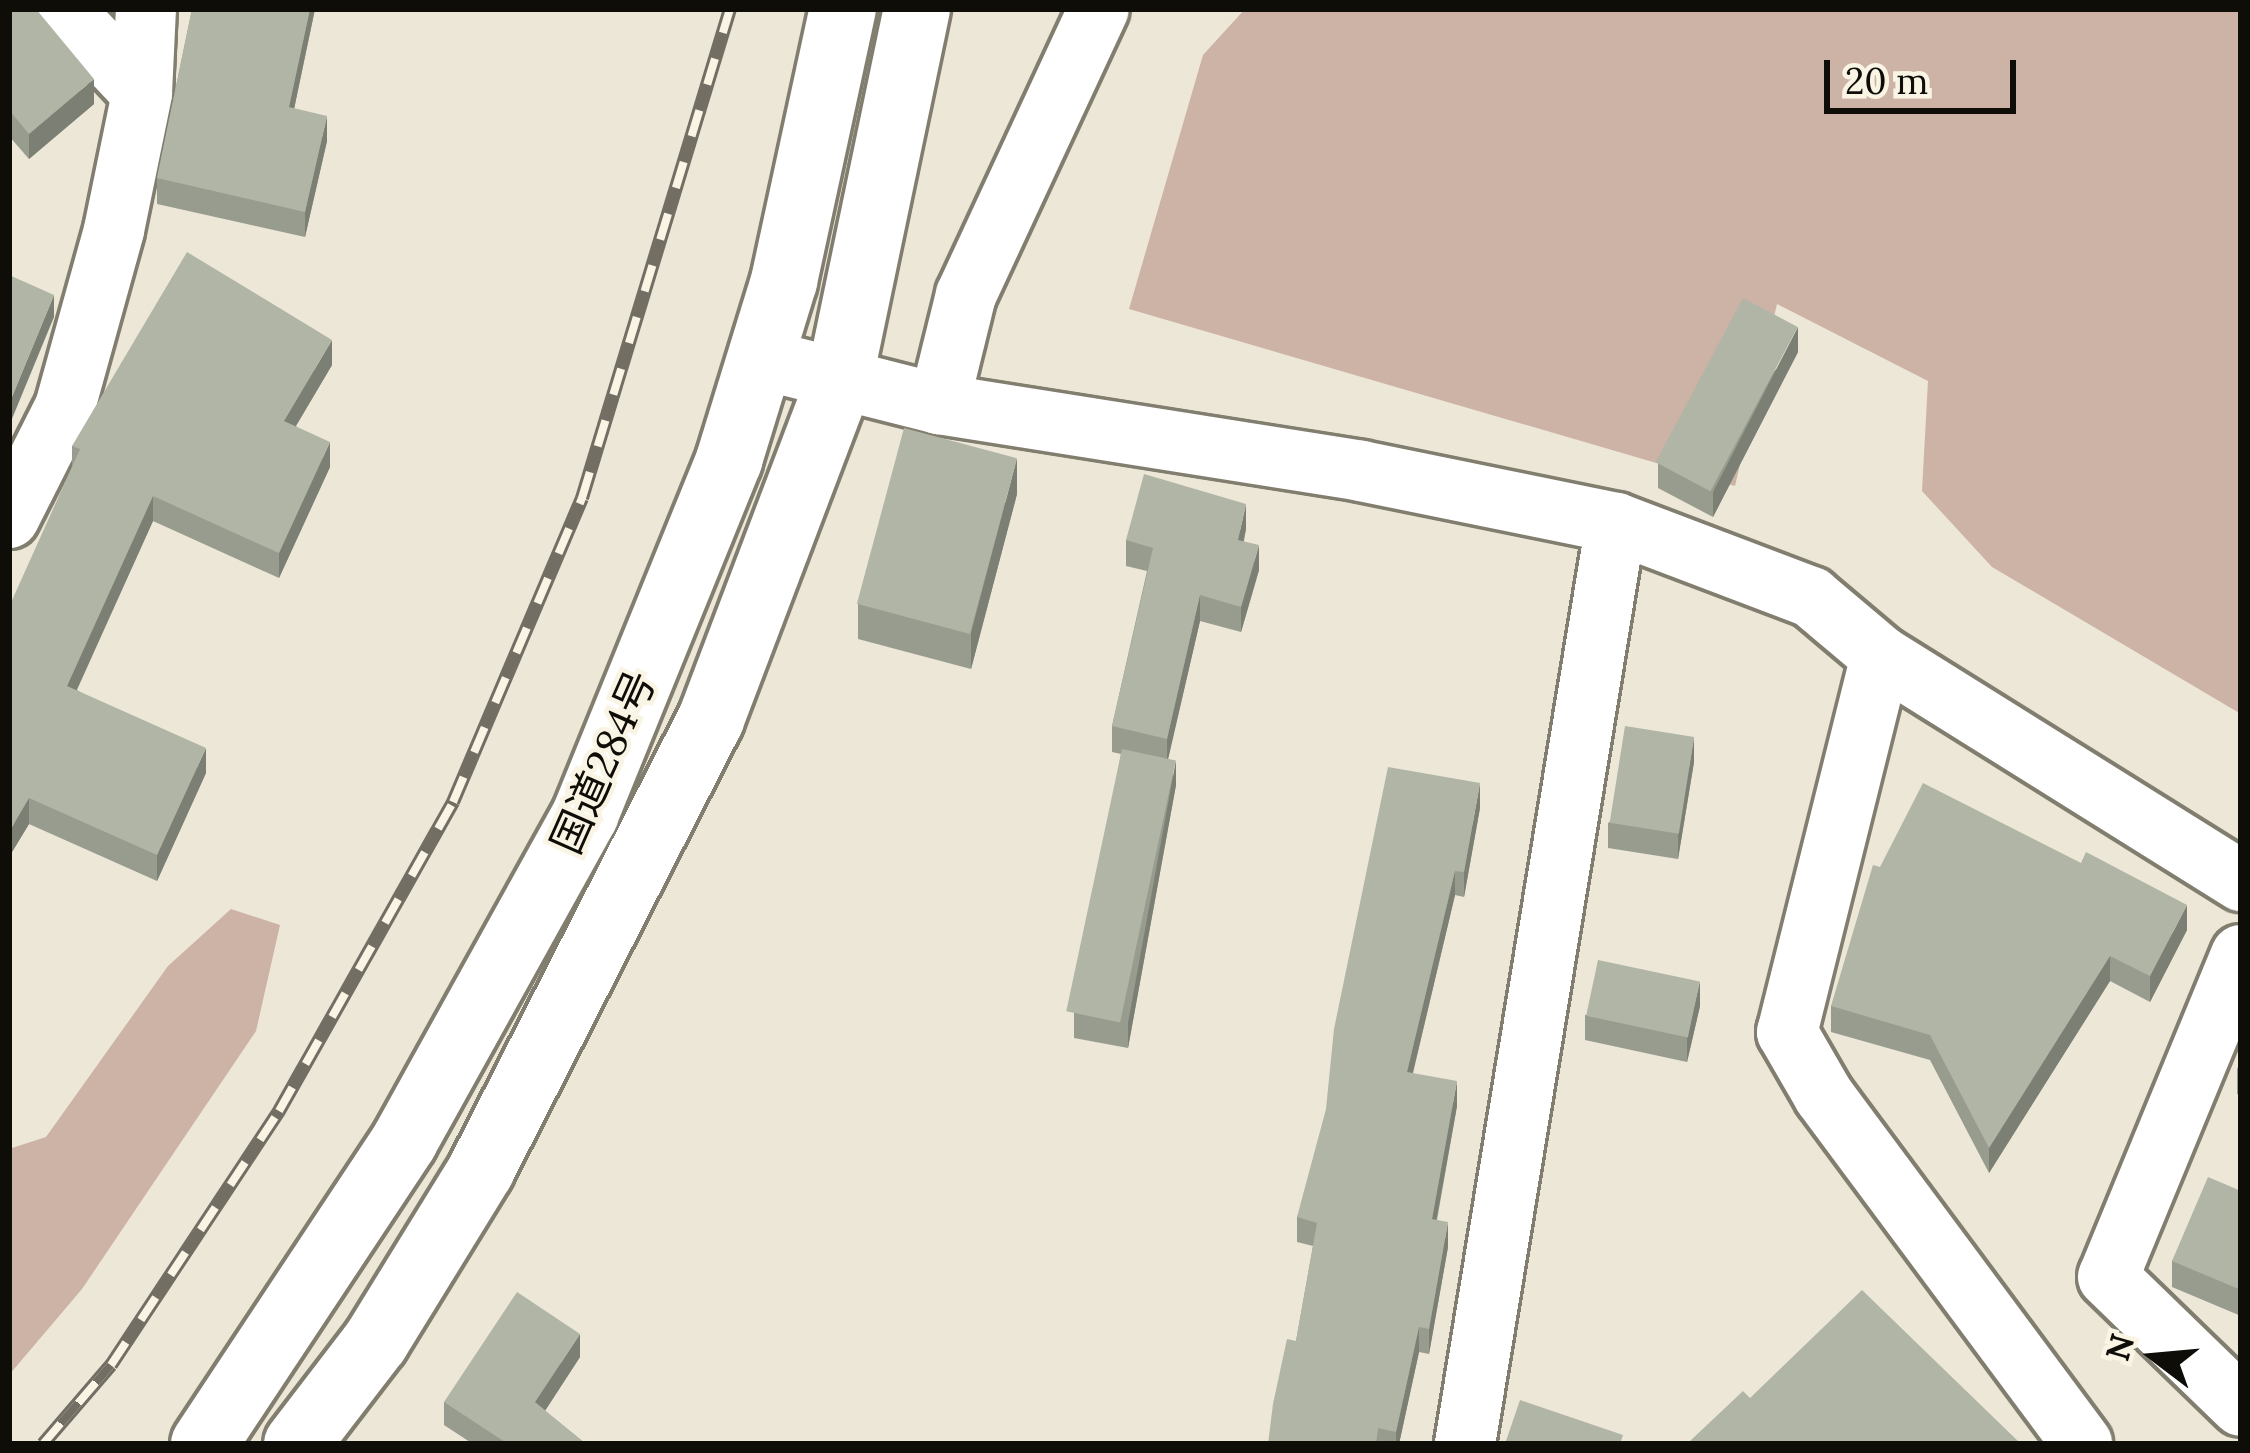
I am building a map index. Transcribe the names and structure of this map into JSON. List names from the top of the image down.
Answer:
{
  "streets": {
    "highway": ["国道284号"]
  },
  "scale_bar": "20 m",
  "north": "left"
}
